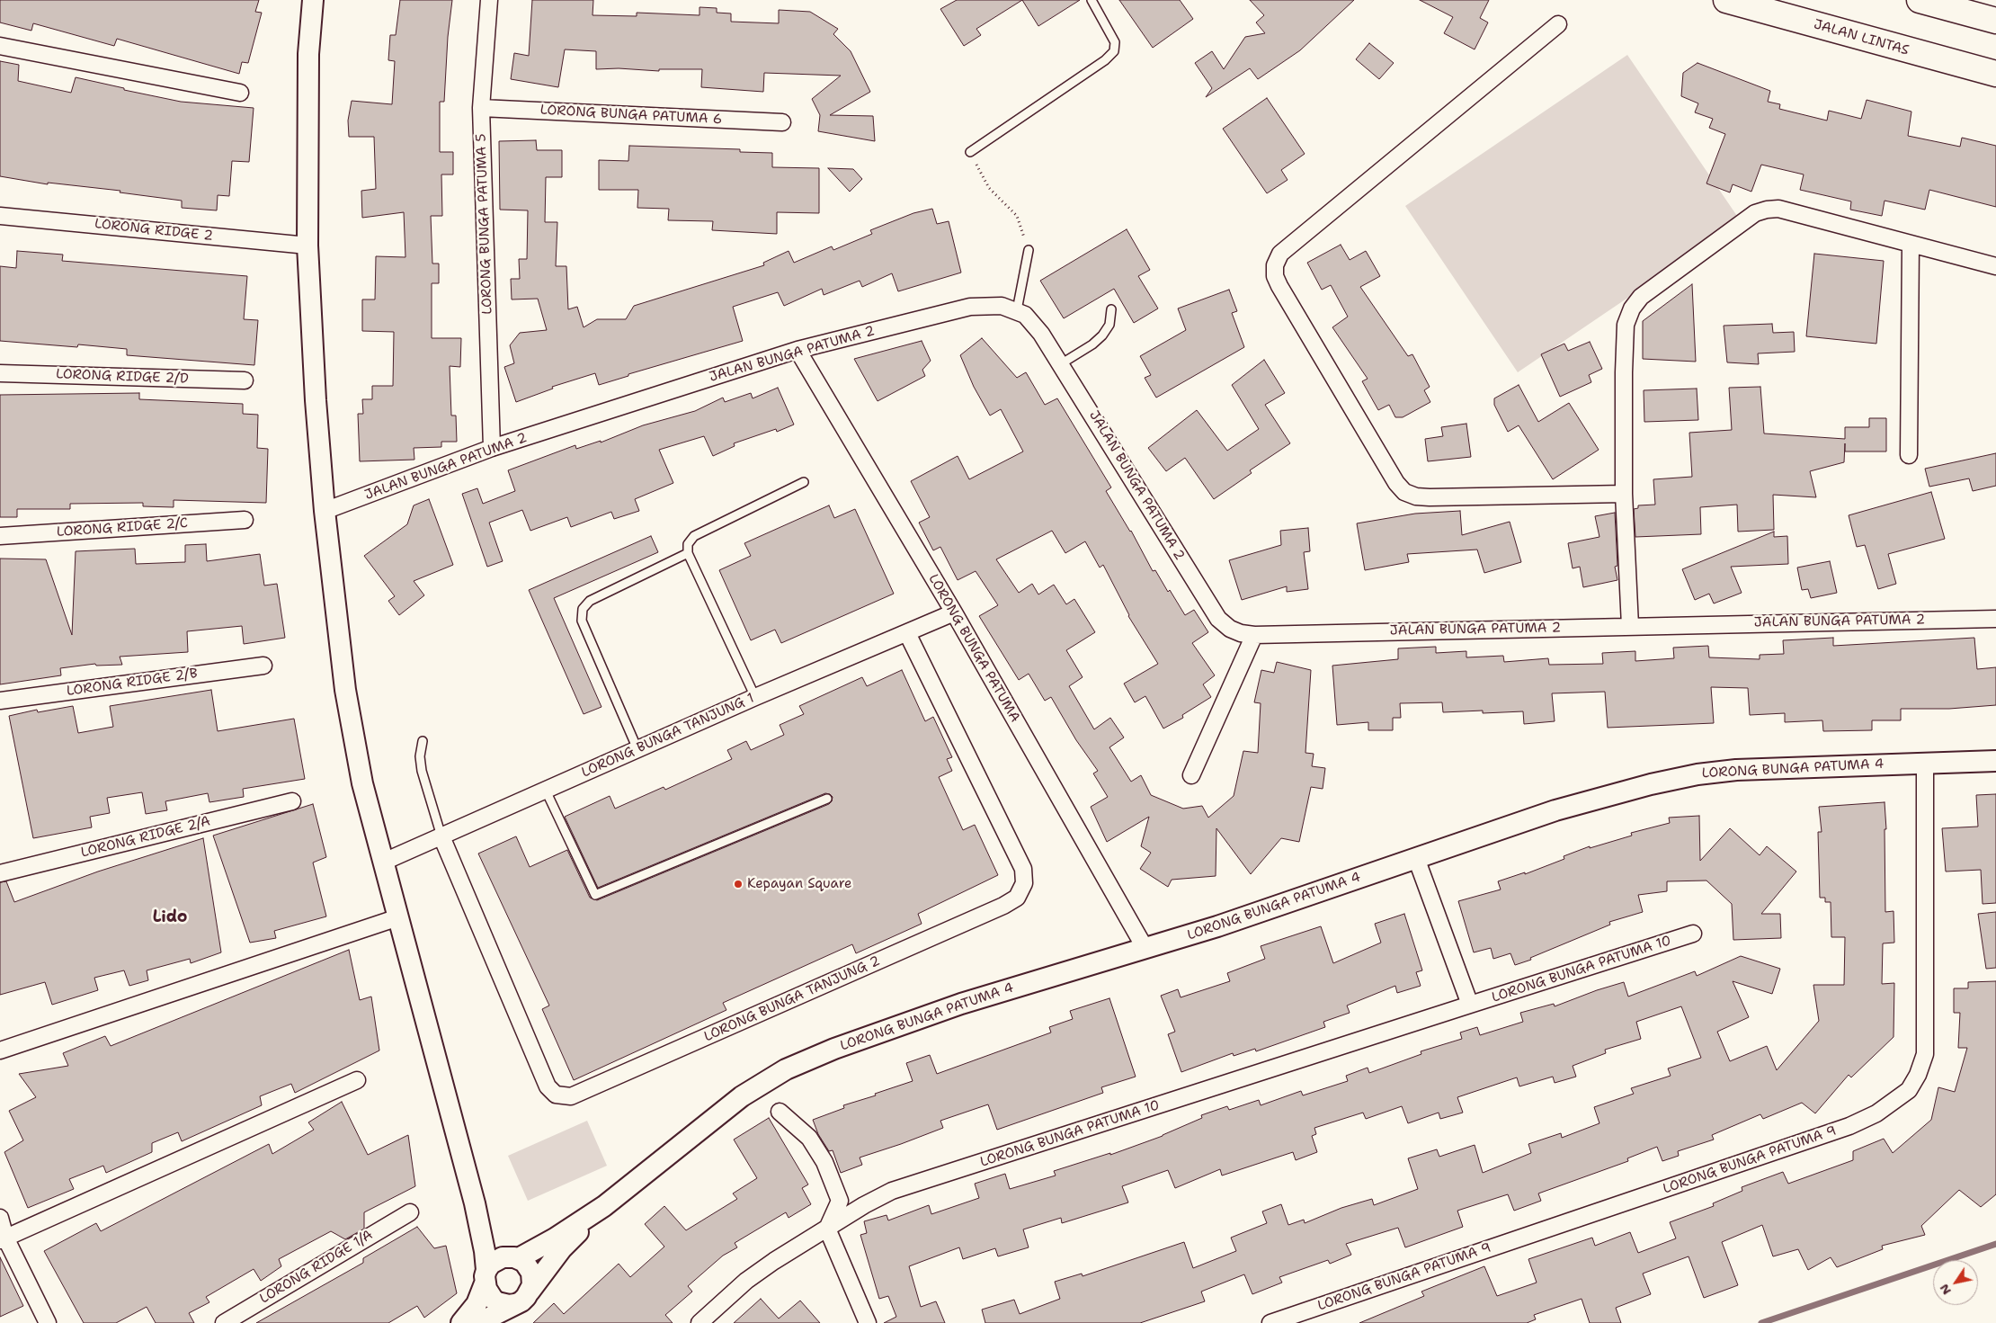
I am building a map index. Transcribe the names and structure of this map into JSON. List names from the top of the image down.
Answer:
{
  "streets": {
    "highway": ["JALAN LINTAS"],
    "street": [
      "LORONG BUNGA PATUMA 6",
      "LORONG BUNGA PATUMA 5",
      "LORONG RIDGE 2",
      "JALAN BUNGA PATUMA 2",
      "LORONG RIDGE 2/D",
      "LORONG RIDGE 2/C",
      "LORONG BUNGA PATUMA",
      "LORONG RIDGE 2/B",
      "LORONG BUNGA TANJUNG 1",
      "LORONG BUNGA PATUMA 4",
      "LORONG RIDGE 2/A",
      "LORONG BUNGA PATUMA 10",
      "LORONG BUNGA TANJUNG 2",
      "LORONG BUNGA PATUMA 9",
      "LORONG RIDGE 1/A"
    ]
  },
  "crossings": [
    ["LORONG BUNGA PATUMA 6", "LORONG BUNGA PATUMA 5"],
    ["LORONG BUNGA PATUMA 5", "JALAN BUNGA PATUMA 2"],
    ["JALAN BUNGA PATUMA 2", "LORONG BUNGA PATUMA"],
    ["LORONG BUNGA PATUMA", "LORONG BUNGA TANJUNG 1"],
    ["LORONG BUNGA PATUMA", "LORONG BUNGA PATUMA 4"],
    ["LORONG BUNGA TANJUNG 1", "LORONG BUNGA TANJUNG 2"],
    ["LORONG BUNGA PATUMA 4", "LORONG BUNGA PATUMA 9"]
  ],
  "districts": ["Lido"],
  "places": ["Kepayan Square"],
  "north": "bottom left"
}
